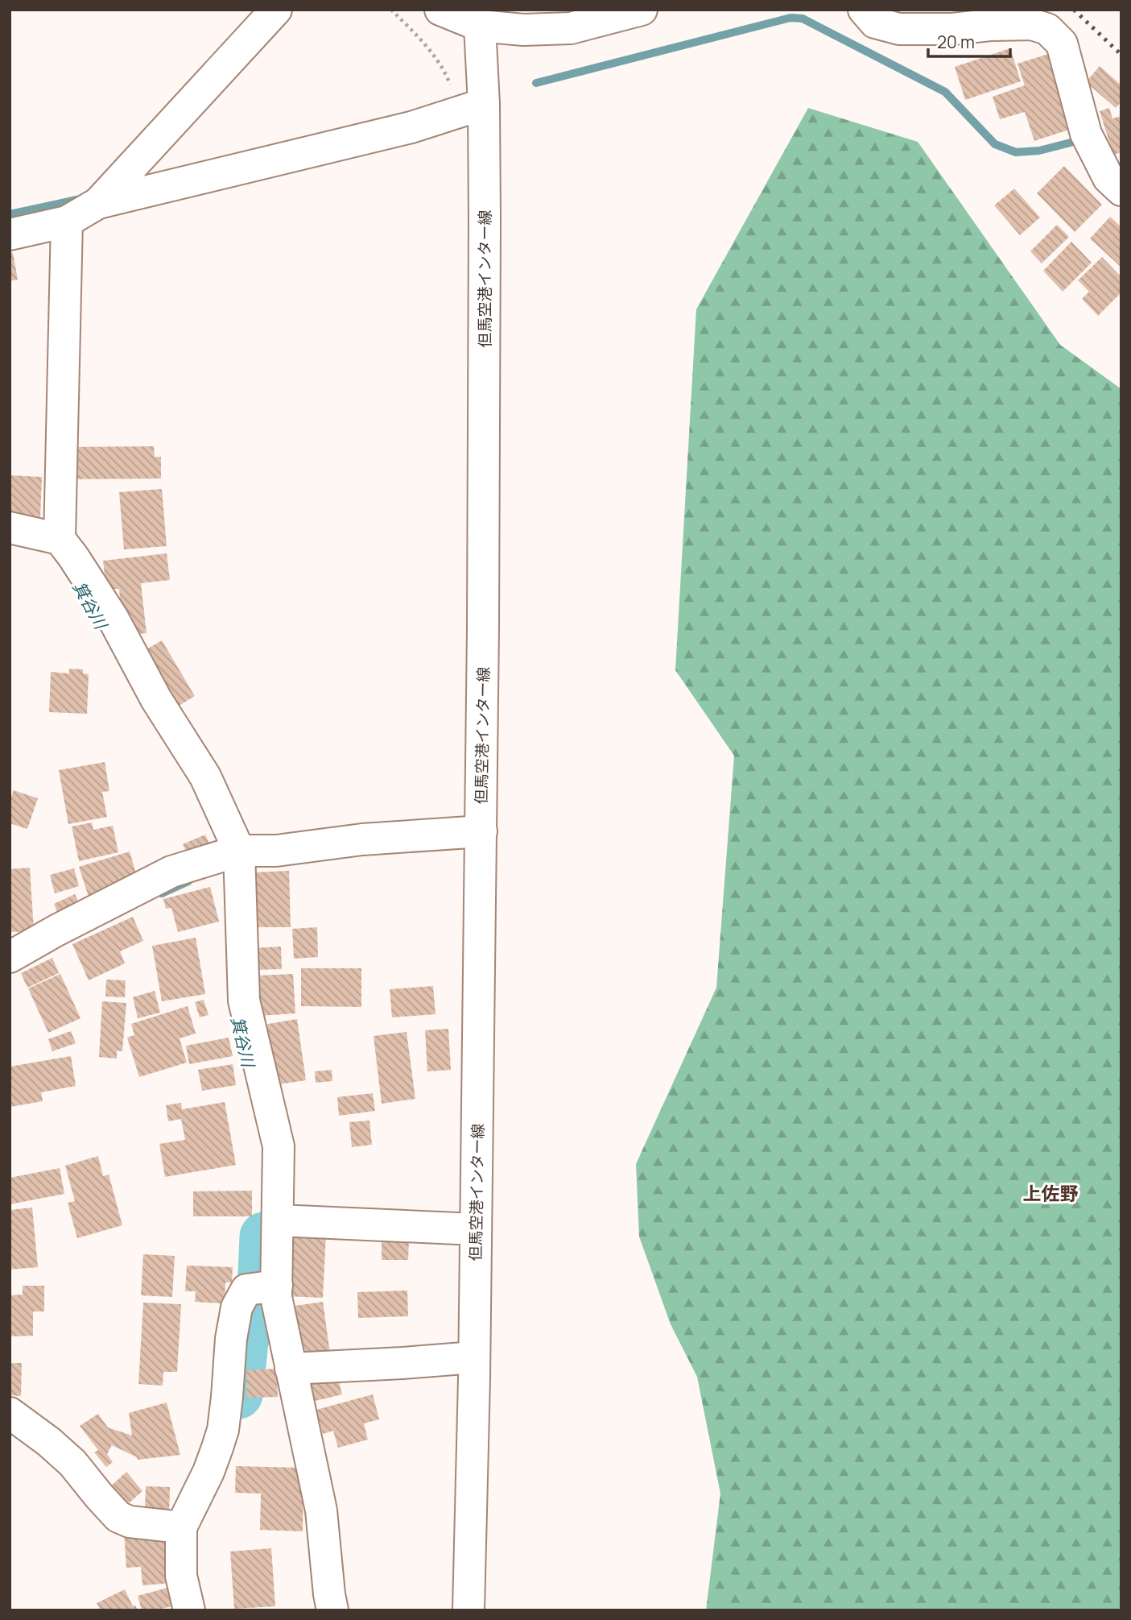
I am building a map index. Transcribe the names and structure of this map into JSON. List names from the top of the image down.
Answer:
{
  "streets": {
    "street": ["但馬空港インター線"]
  },
  "districts": ["上佐野"],
  "water": ["箕谷川"],
  "scale_bar": "20 m"
}
